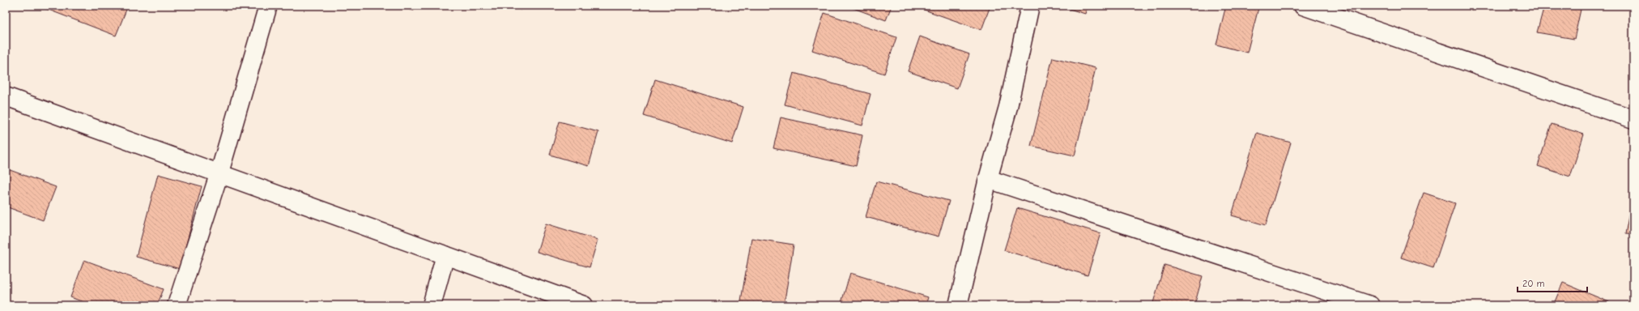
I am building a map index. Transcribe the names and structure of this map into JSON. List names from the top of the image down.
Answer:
{
  "scale_bar": "20 m"
}
